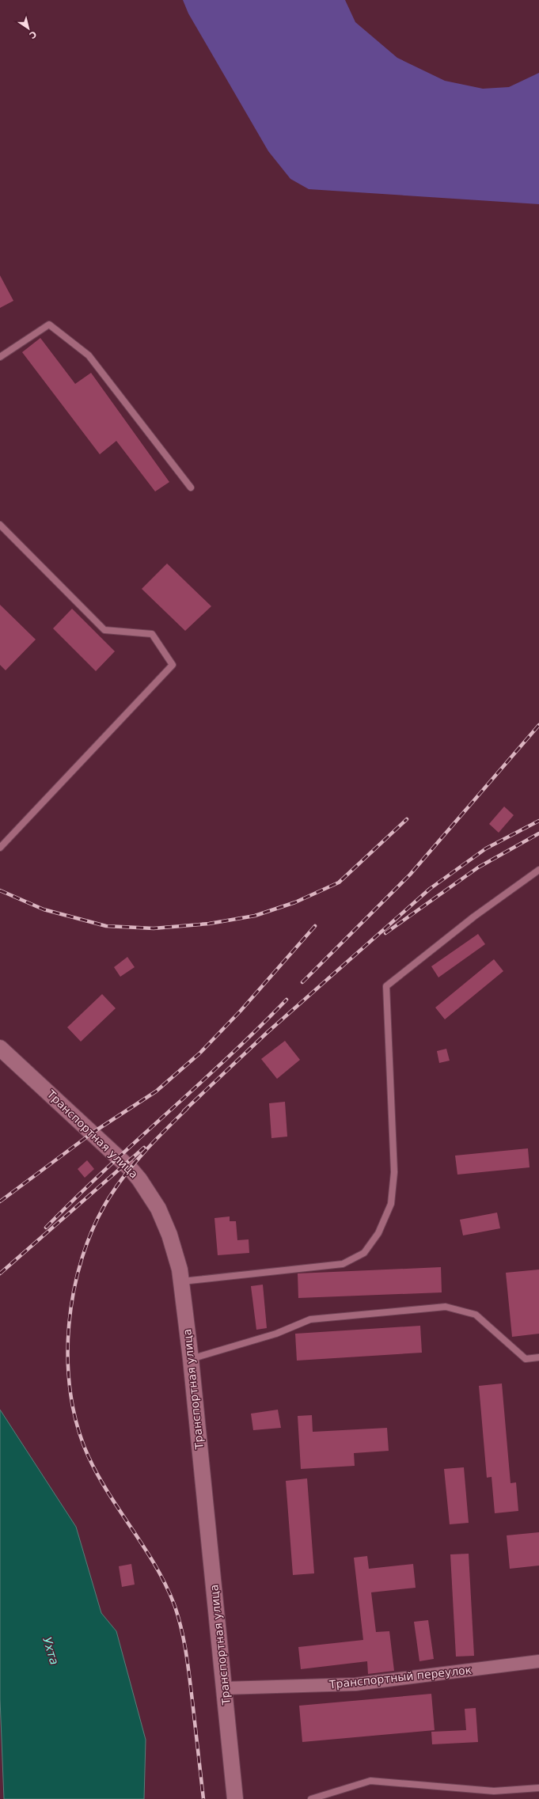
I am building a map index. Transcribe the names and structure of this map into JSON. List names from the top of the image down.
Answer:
{
  "streets": {
    "street": ["Транспортная улица", "Транспортный переулок"]
  },
  "crossings": [
    ["Транспортная улица", "Транспортный переулок"]
  ],
  "water": ["Ухта"],
  "north": "bottom right"
}
